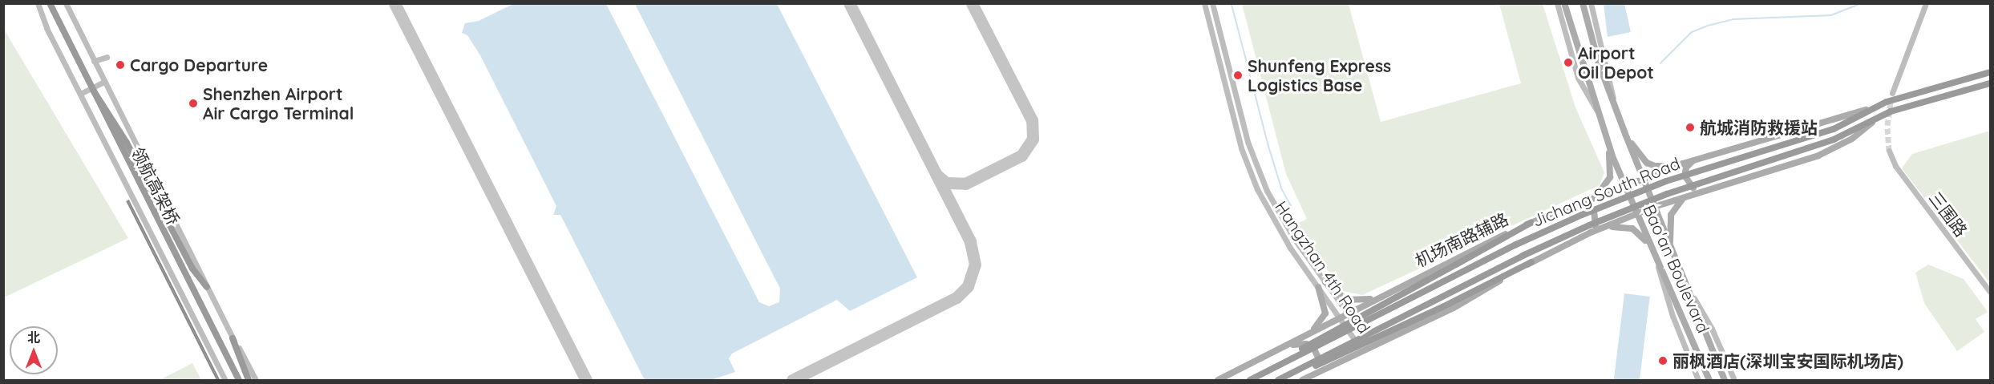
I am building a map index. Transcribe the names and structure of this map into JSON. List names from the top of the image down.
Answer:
{
  "streets": {
    "highway": ["领航高架桥", "Jichang South Road"],
    "main road": ["机场南路辅路", "Bao'an Boulevard"],
    "street": ["三围路", "Hangzhan 4th Road"]
  },
  "crossings": [
    ["Jichang South Road", "机场南路辅路"],
    ["机场南路辅路", "Hangzhan 4th Road"],
    ["机场南路辅路", "Bao'an Boulevard"]
  ],
  "places": [
    "Airport Oil Depot",
    "Cargo Departure",
    "Shunfeng Express Logistics Base",
    "Shenzhen Airport Air Cargo Terminal",
    "航城消防救援站",
    "丽枫酒店(深圳宝安国际机场店)"
  ],
  "north": "top"
}
